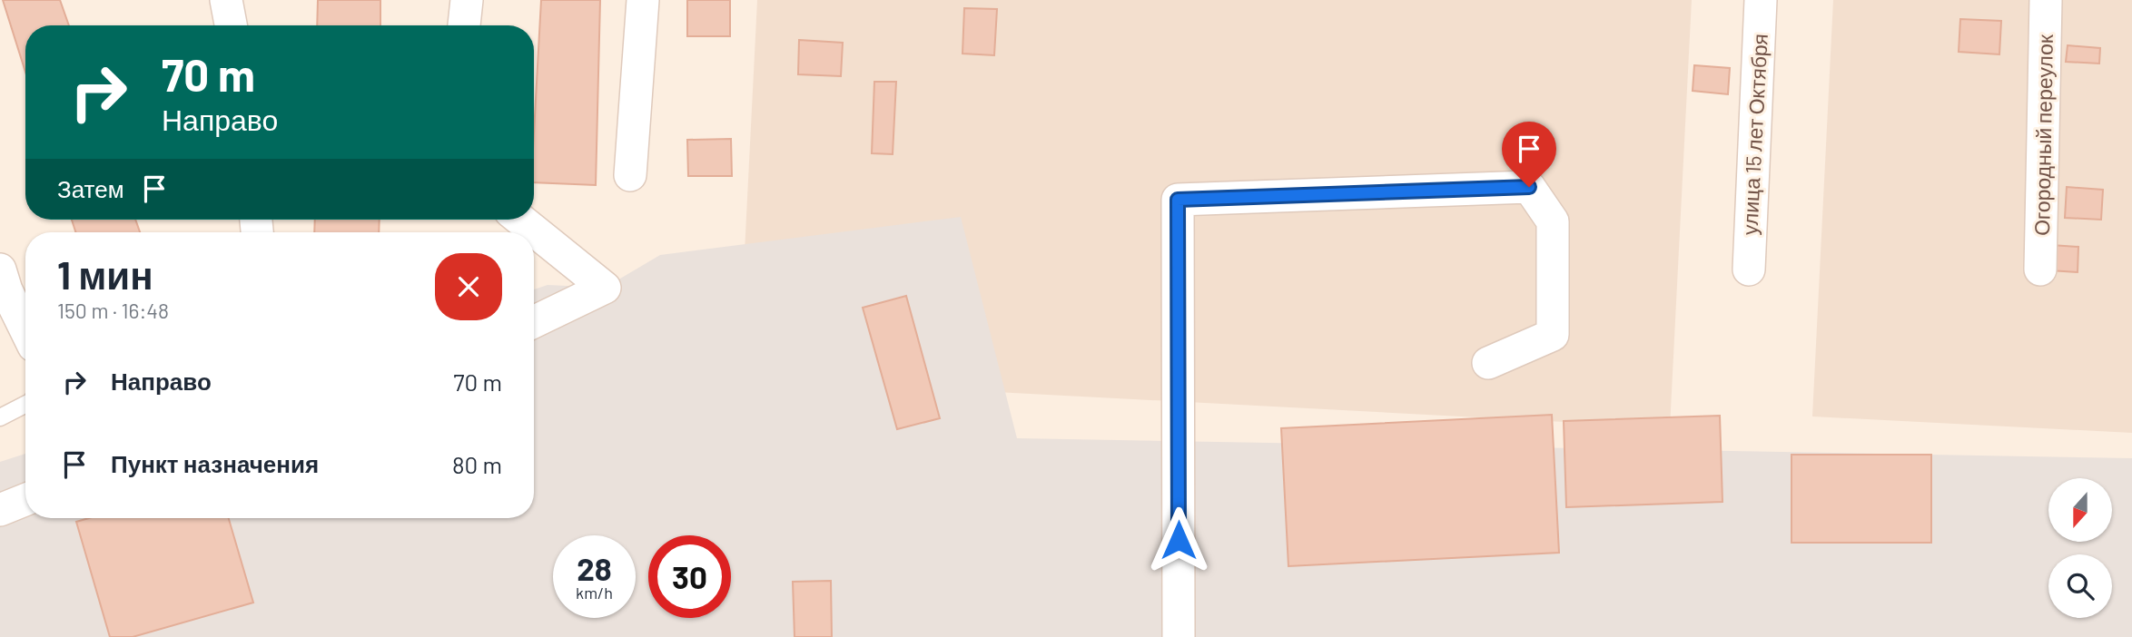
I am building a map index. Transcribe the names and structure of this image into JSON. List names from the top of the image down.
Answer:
{
  "streets": {
    "street": ["улица 15 лет Октября", "Огородный переулок"]
  },
  "north": "bottom",
  "page": {
    "turn": ["70 m", "Направо"],
    "then": "Затем",
    "heading": ["1 мин", "150 m · 16:48"],
    "list": [
      {
        "name": "Направо",
        "value": "70 m"
      },
      {
        "name": "Пункт назначения",
        "value": "80 m"
      }
    ],
    "speed": "28 km/h",
    "limit": "30"
  }
}
